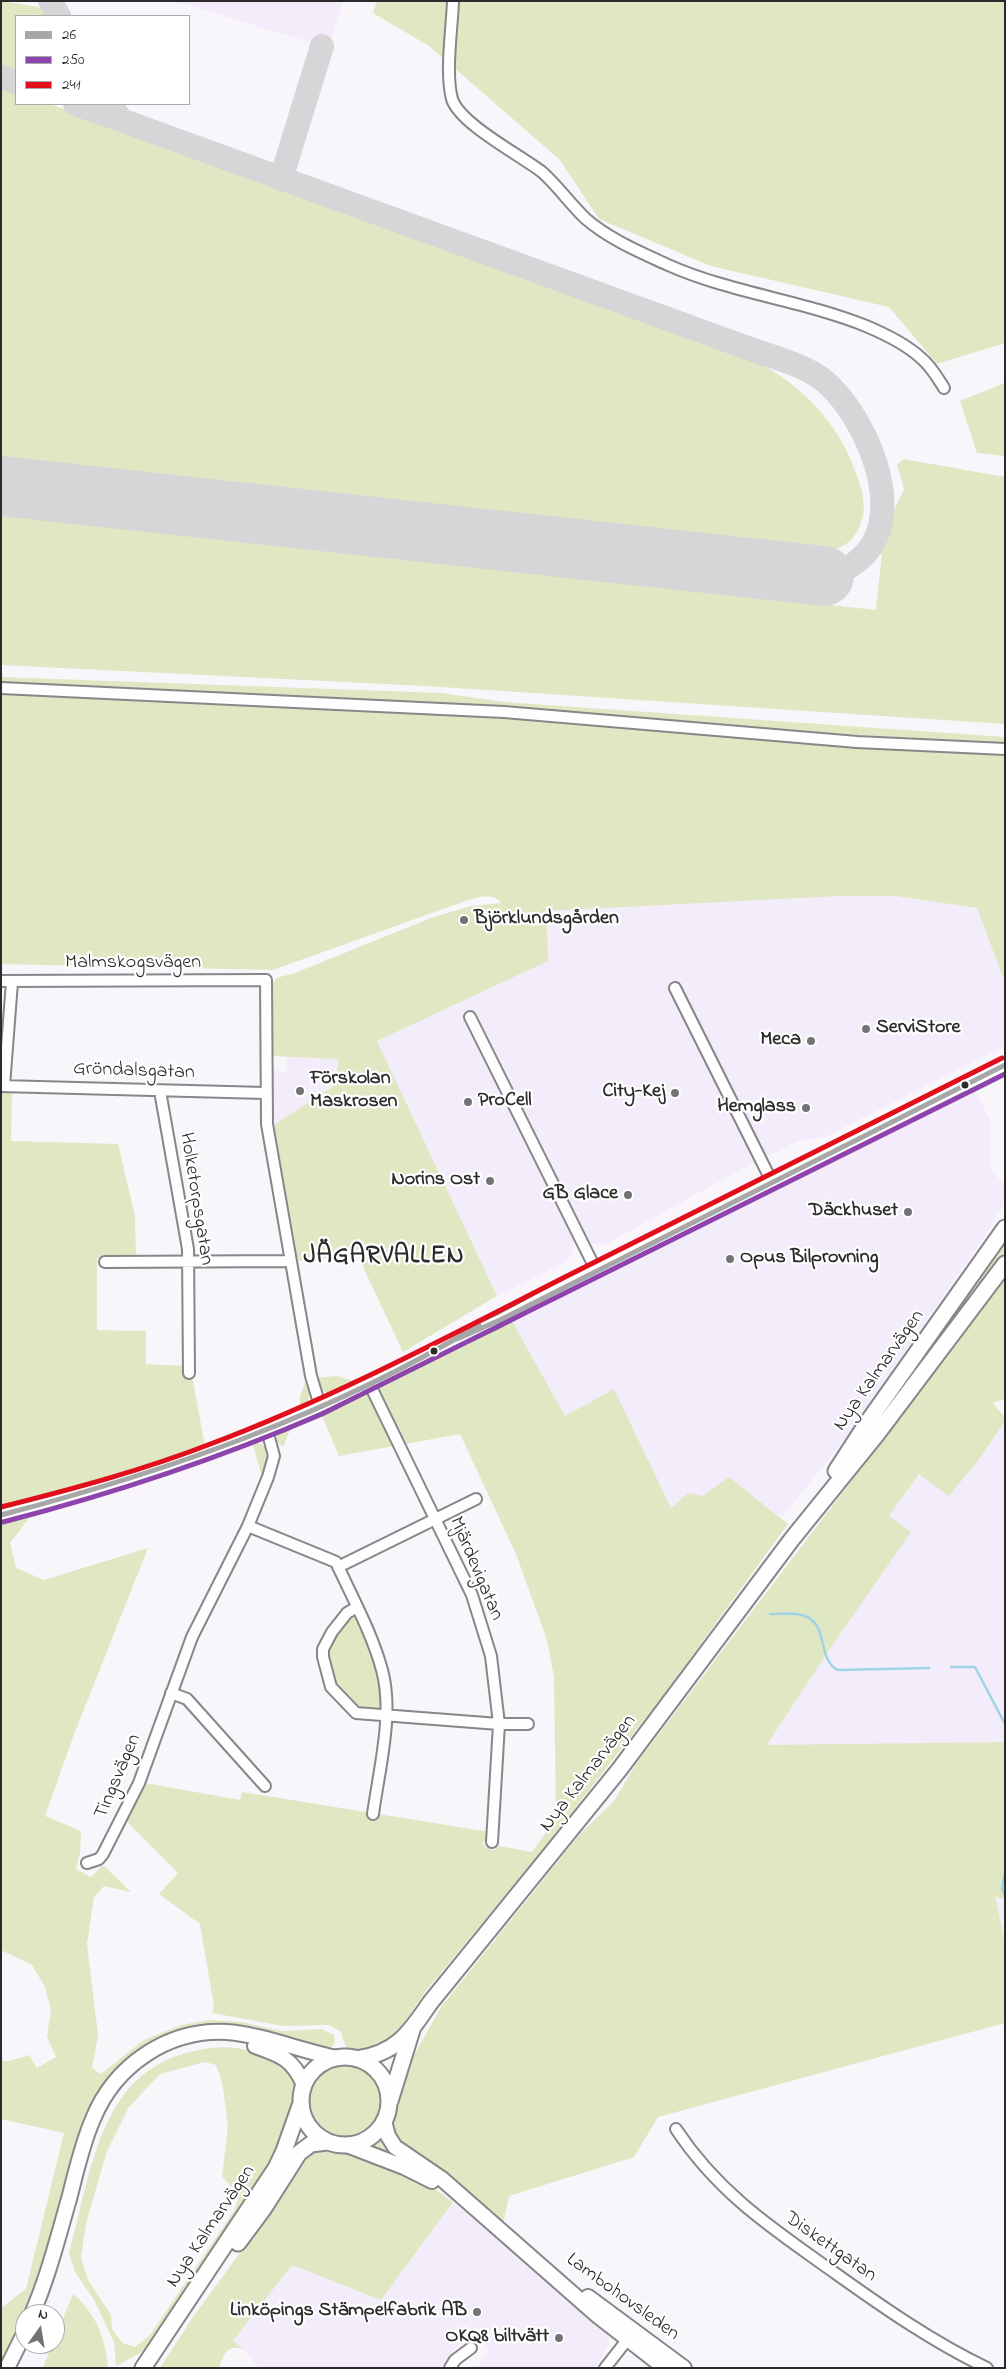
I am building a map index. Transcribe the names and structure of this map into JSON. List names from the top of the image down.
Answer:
{
  "streets": {
    "main road": ["Nya Kalmarvägen", "Lambohovsleden"],
    "street": [
      "Malmskogsvägen",
      "Gröndalsgatan",
      "Holketorpsgatan",
      "Mjärdevigatan",
      "Tingsvägen",
      "Diskettgatan"
    ]
  },
  "crossings": [
    ["Malmskogsvägen", "Gröndalsgatan"],
    ["Gröndalsgatan", "Holketorpsgatan"],
    ["Nya Kalmarvägen", "Lambohovsleden"]
  ],
  "districts": ["JÄGARVALLEN"],
  "places": [
    "Björklundsgården",
    "ServiStore",
    "Meca",
    "Förskolan Maskrosen",
    "City-Kej",
    "ProCell",
    "Hemglass",
    "Norins Ost",
    "GB Glace",
    "Däckhuset",
    "Opus Bilprovning",
    "Linköpings Stämpelfabrik AB",
    "OKQ8 biltvätt"
  ],
  "lines": ["transit line 241", "transit line 26", "transit line 250"],
  "legend": ["26", "250", "241"],
  "north": "top"
}
